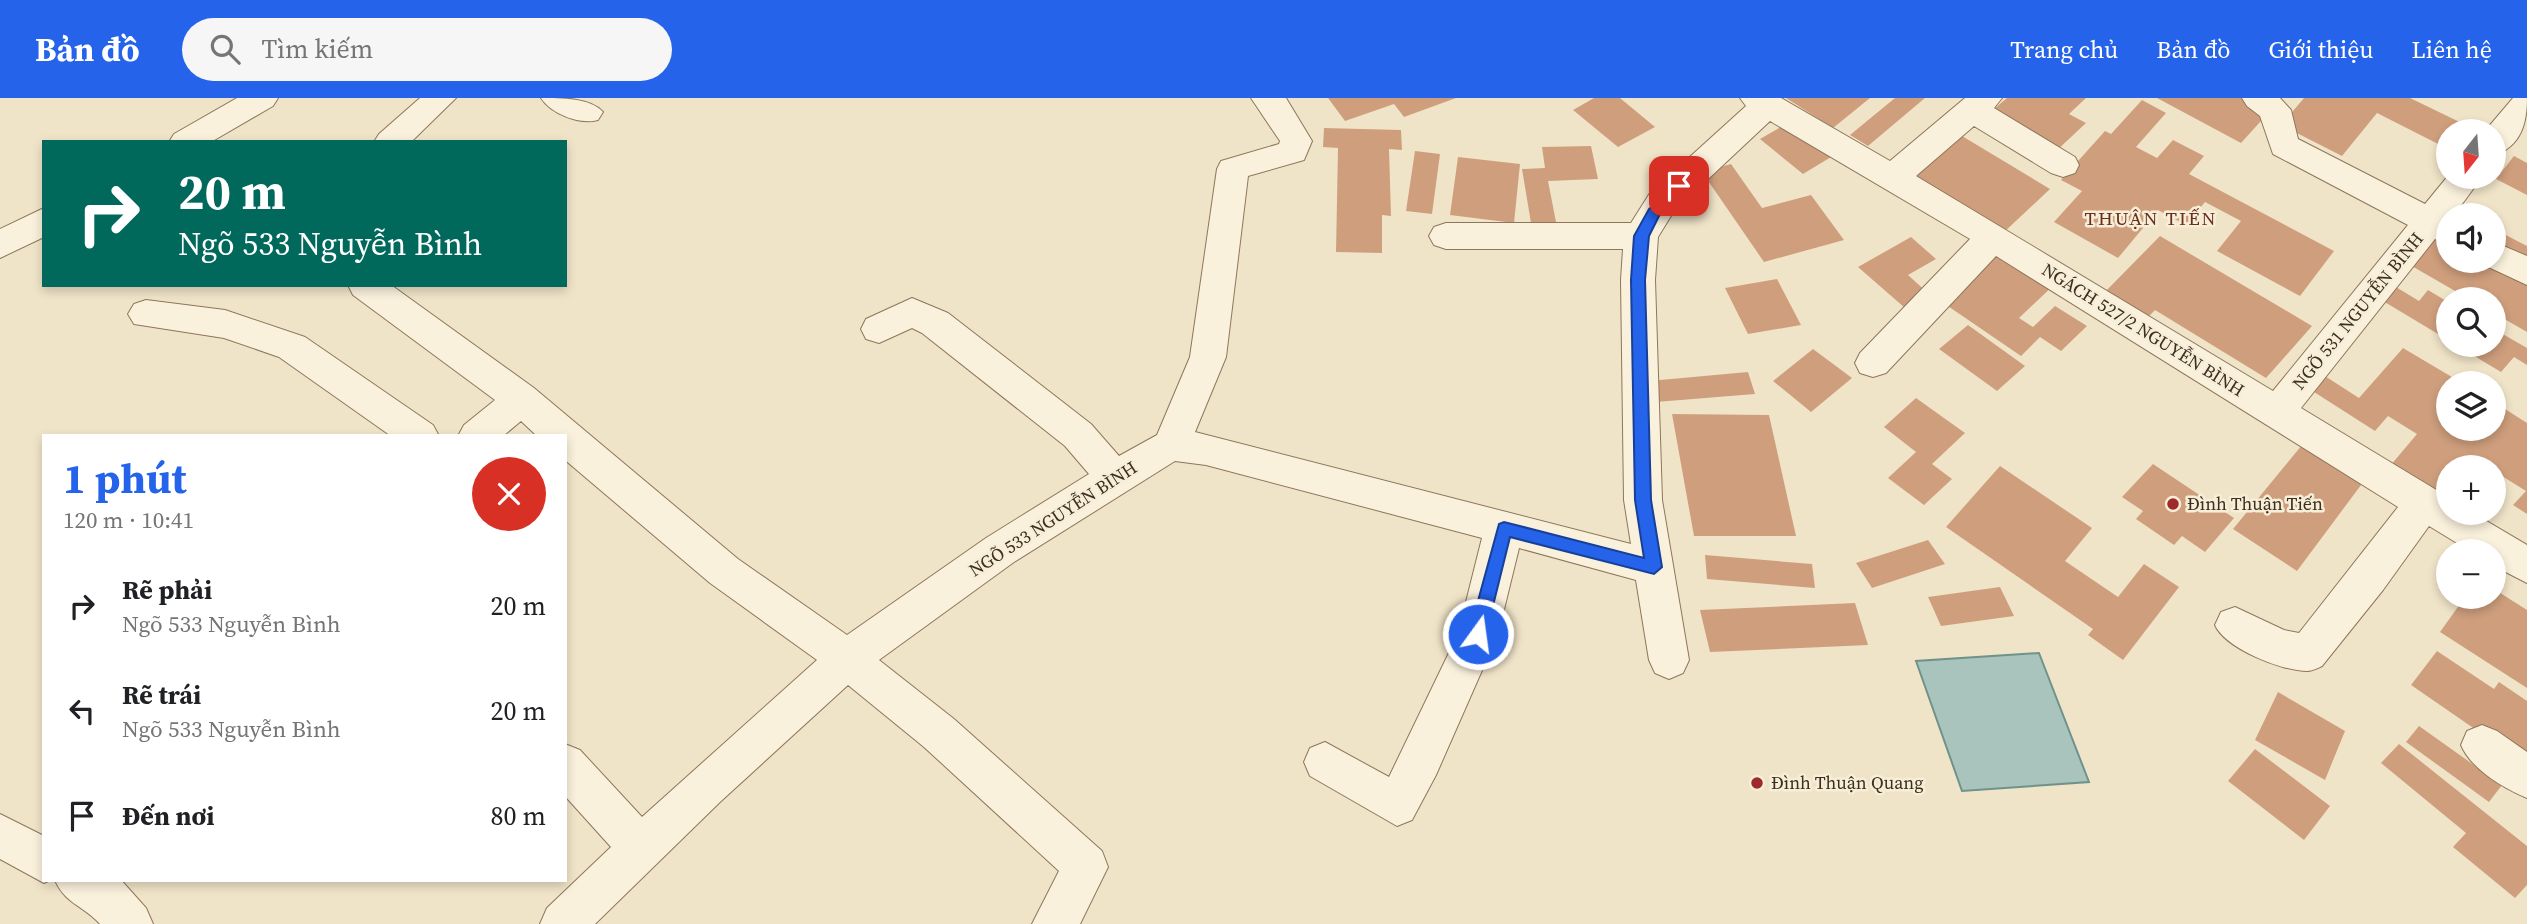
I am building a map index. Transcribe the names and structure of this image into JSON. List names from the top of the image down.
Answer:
{
  "streets": {
    "street": ["NGÕ 531 NGUYỄN BÌNH", "NGÁCH 527/2 NGUYỄN BÌNH", "NGÕ 533 NGUYỄN BÌNH"]
  },
  "crossings": [
    ["NGÕ 531 NGUYỄN BÌNH", "NGÁCH 527/2 NGUYỄN BÌNH"]
  ],
  "districts": ["THUẬN TIẾN"],
  "places": ["Đình Thuận Tiến", "Đình Thuận Quang"],
  "north": "bottom",
  "page": {
    "header": "Bản đồ",
    "search": "Tìm kiếm",
    "nav": [
      "Trang chủ",
      "Bản đồ",
      "Giới thiệu",
      "Liên hệ"
    ],
    "map_buttons": ["+", "−"],
    "turn": ["20 m", "Ngõ 533 Nguyễn Bình"],
    "heading": ["1 phút", "120 m · 10:41"],
    "list": [
      {
        "name": "Rẽ phải",
        "note": "Ngõ 533 Nguyễn Bình",
        "value": "20 m"
      },
      {
        "name": "Rẽ trái",
        "note": "Ngõ 533 Nguyễn Bình",
        "value": "20 m"
      },
      {
        "name": "Đến nơi",
        "value": "80 m"
      }
    ]
  }
}
